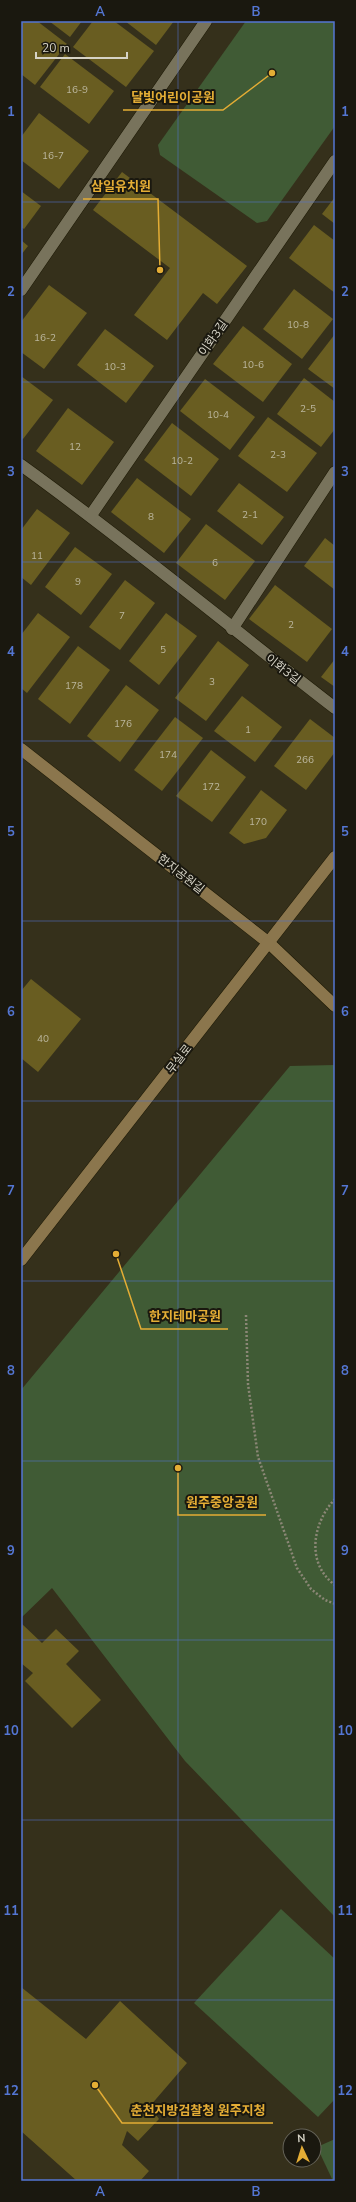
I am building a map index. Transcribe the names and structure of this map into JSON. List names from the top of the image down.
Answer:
{
  "streets": {
    "street": ["이화3길", "한지공원길", "무실로"]
  },
  "crossings": [
    ["한지공원길", "무실로"]
  ],
  "places": [
    "달빛어린이공원",
    "삼일유치원",
    "한지테마공원",
    "원주중앙공원",
    "춘천지방검찰청 원주지청"
  ],
  "house_numbers": [
    "16-9",
    "16-7",
    "10-8",
    "16-2",
    "10-6",
    "10-3",
    "2-5",
    "10-4",
    "12",
    "2-3",
    "10-2",
    "2-1",
    "8",
    "11",
    "6",
    "9",
    "7",
    "2",
    "5",
    "3",
    "178",
    "176",
    "1",
    "174",
    "266",
    "172",
    "170",
    "40"
  ],
  "scale_bar": "20 m",
  "north": "top",
  "grid": {
    "columns": ["A", "B"],
    "rows": [
      "1",
      "2",
      "3",
      "4",
      "5",
      "6",
      "7",
      "8",
      "9",
      "10",
      "11",
      "12"
    ]
  }
}
